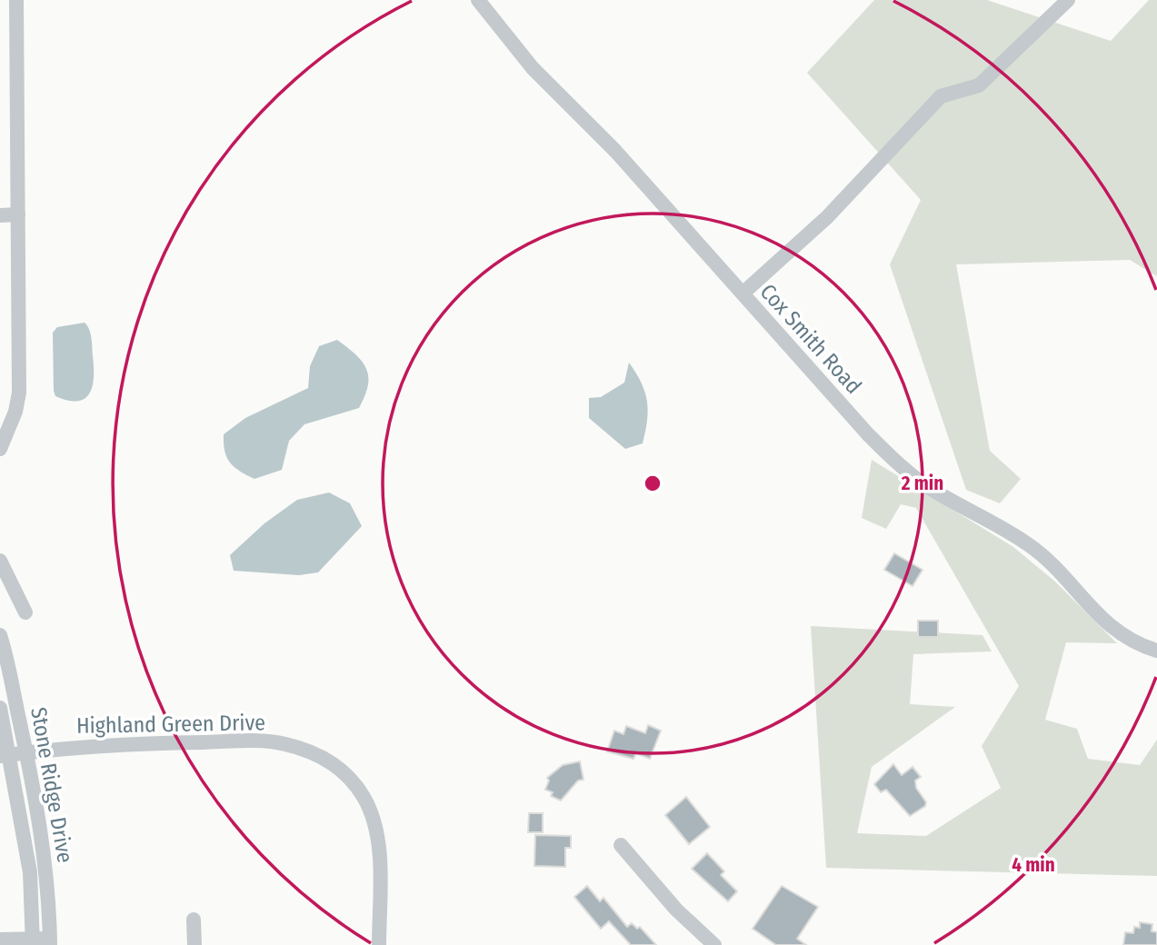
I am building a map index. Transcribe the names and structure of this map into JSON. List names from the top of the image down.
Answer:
{
  "streets": {
    "street": ["Cox Smith Road", "Highland Green Drive", "Stone Ridge Drive"]
  },
  "crossings": [
    ["Highland Green Drive", "Stone Ridge Drive"]
  ],
  "rings": ["2 min", "4 min"]
}
